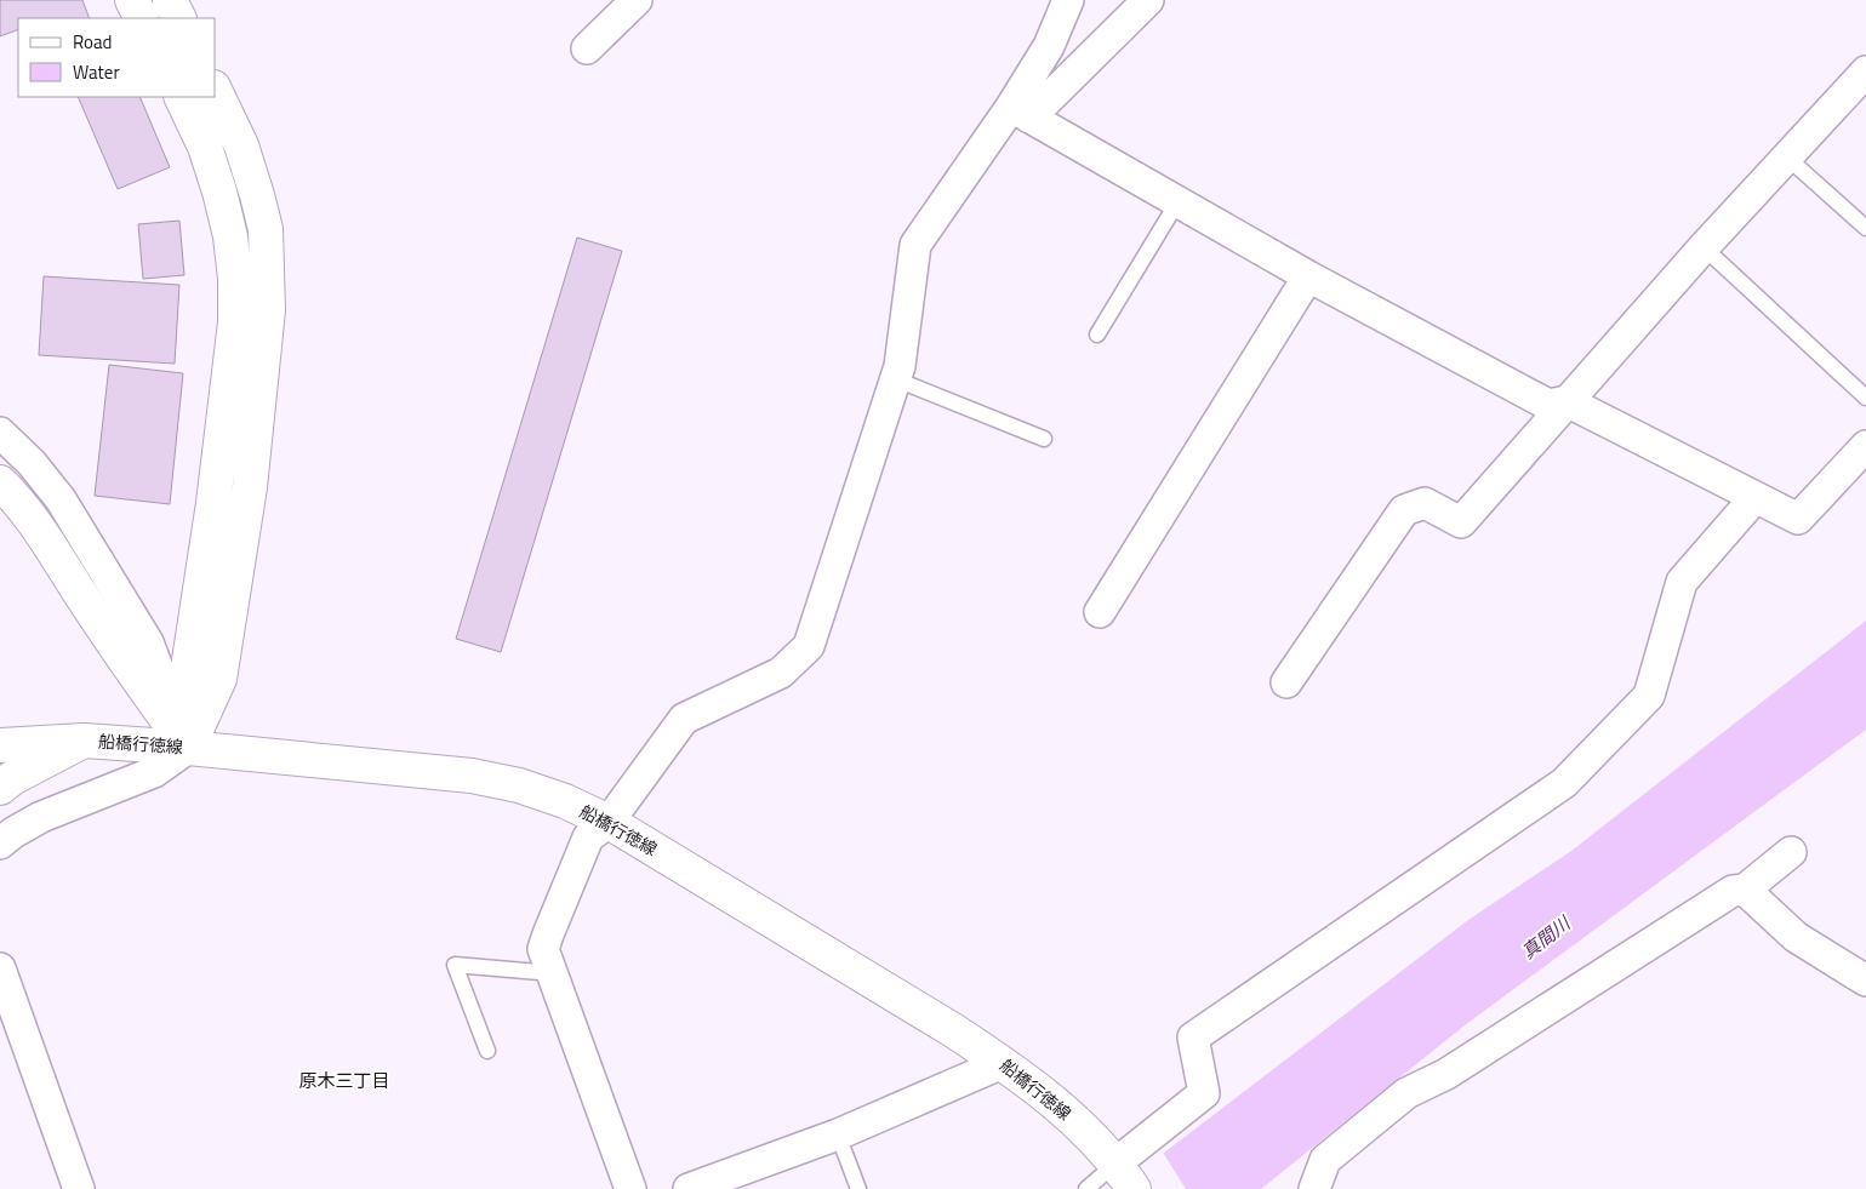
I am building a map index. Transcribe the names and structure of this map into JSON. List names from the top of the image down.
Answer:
{
  "streets": {
    "main road": ["船橋行徳線"]
  },
  "districts": ["原木三丁目"],
  "water": ["真間川"],
  "legend": ["Road", "Water"]
}
